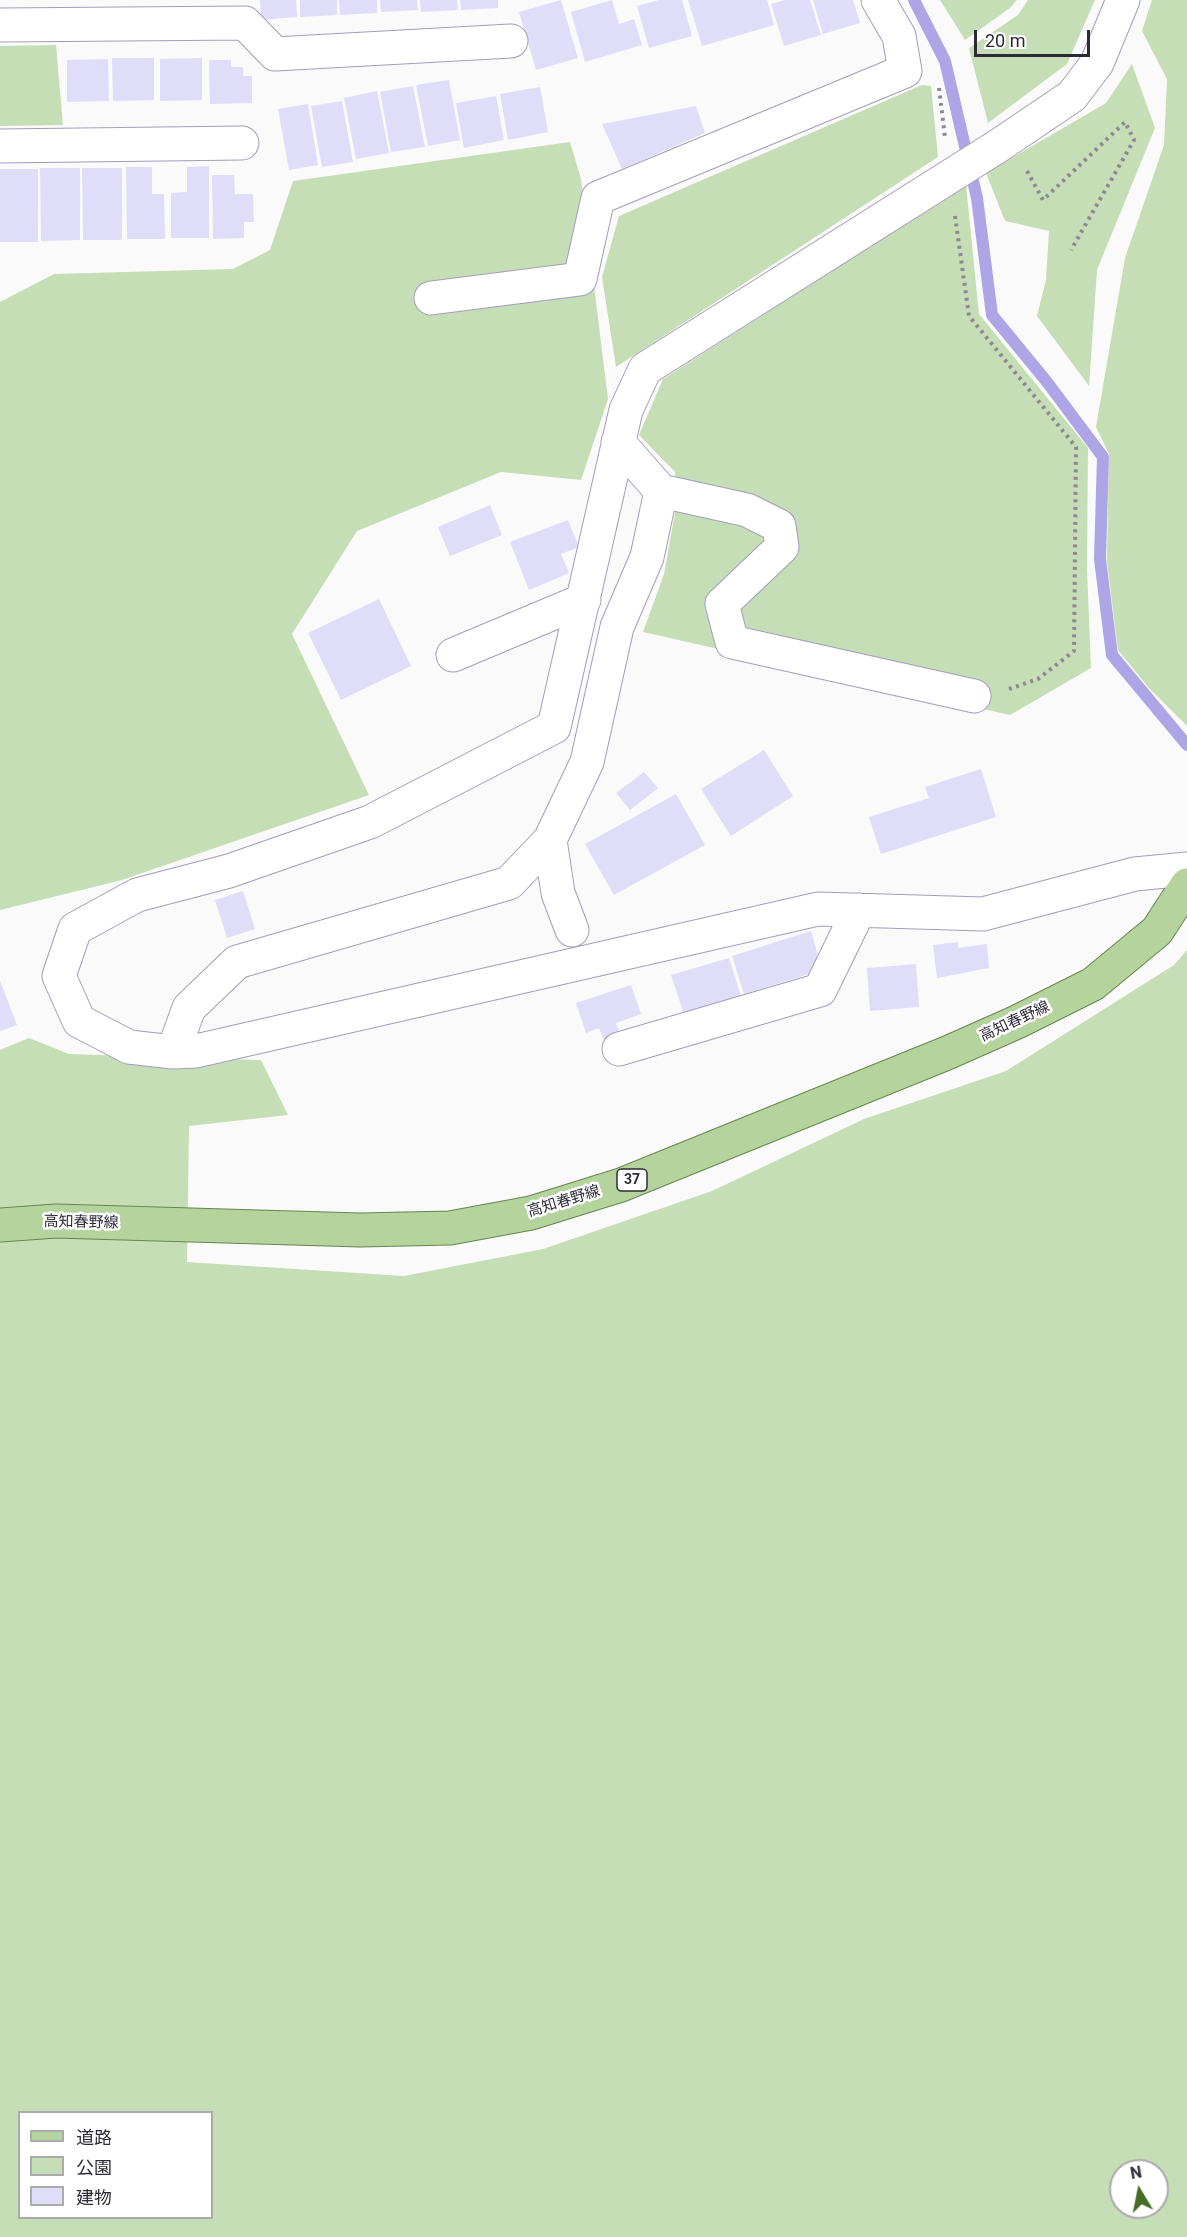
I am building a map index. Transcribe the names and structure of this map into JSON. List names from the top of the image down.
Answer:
{
  "streets": {
    "main road": ["高知春野線", "37"]
  },
  "legend": ["道路", "公園", "建物"],
  "scale_bar": "20 m",
  "north": "top"
}
